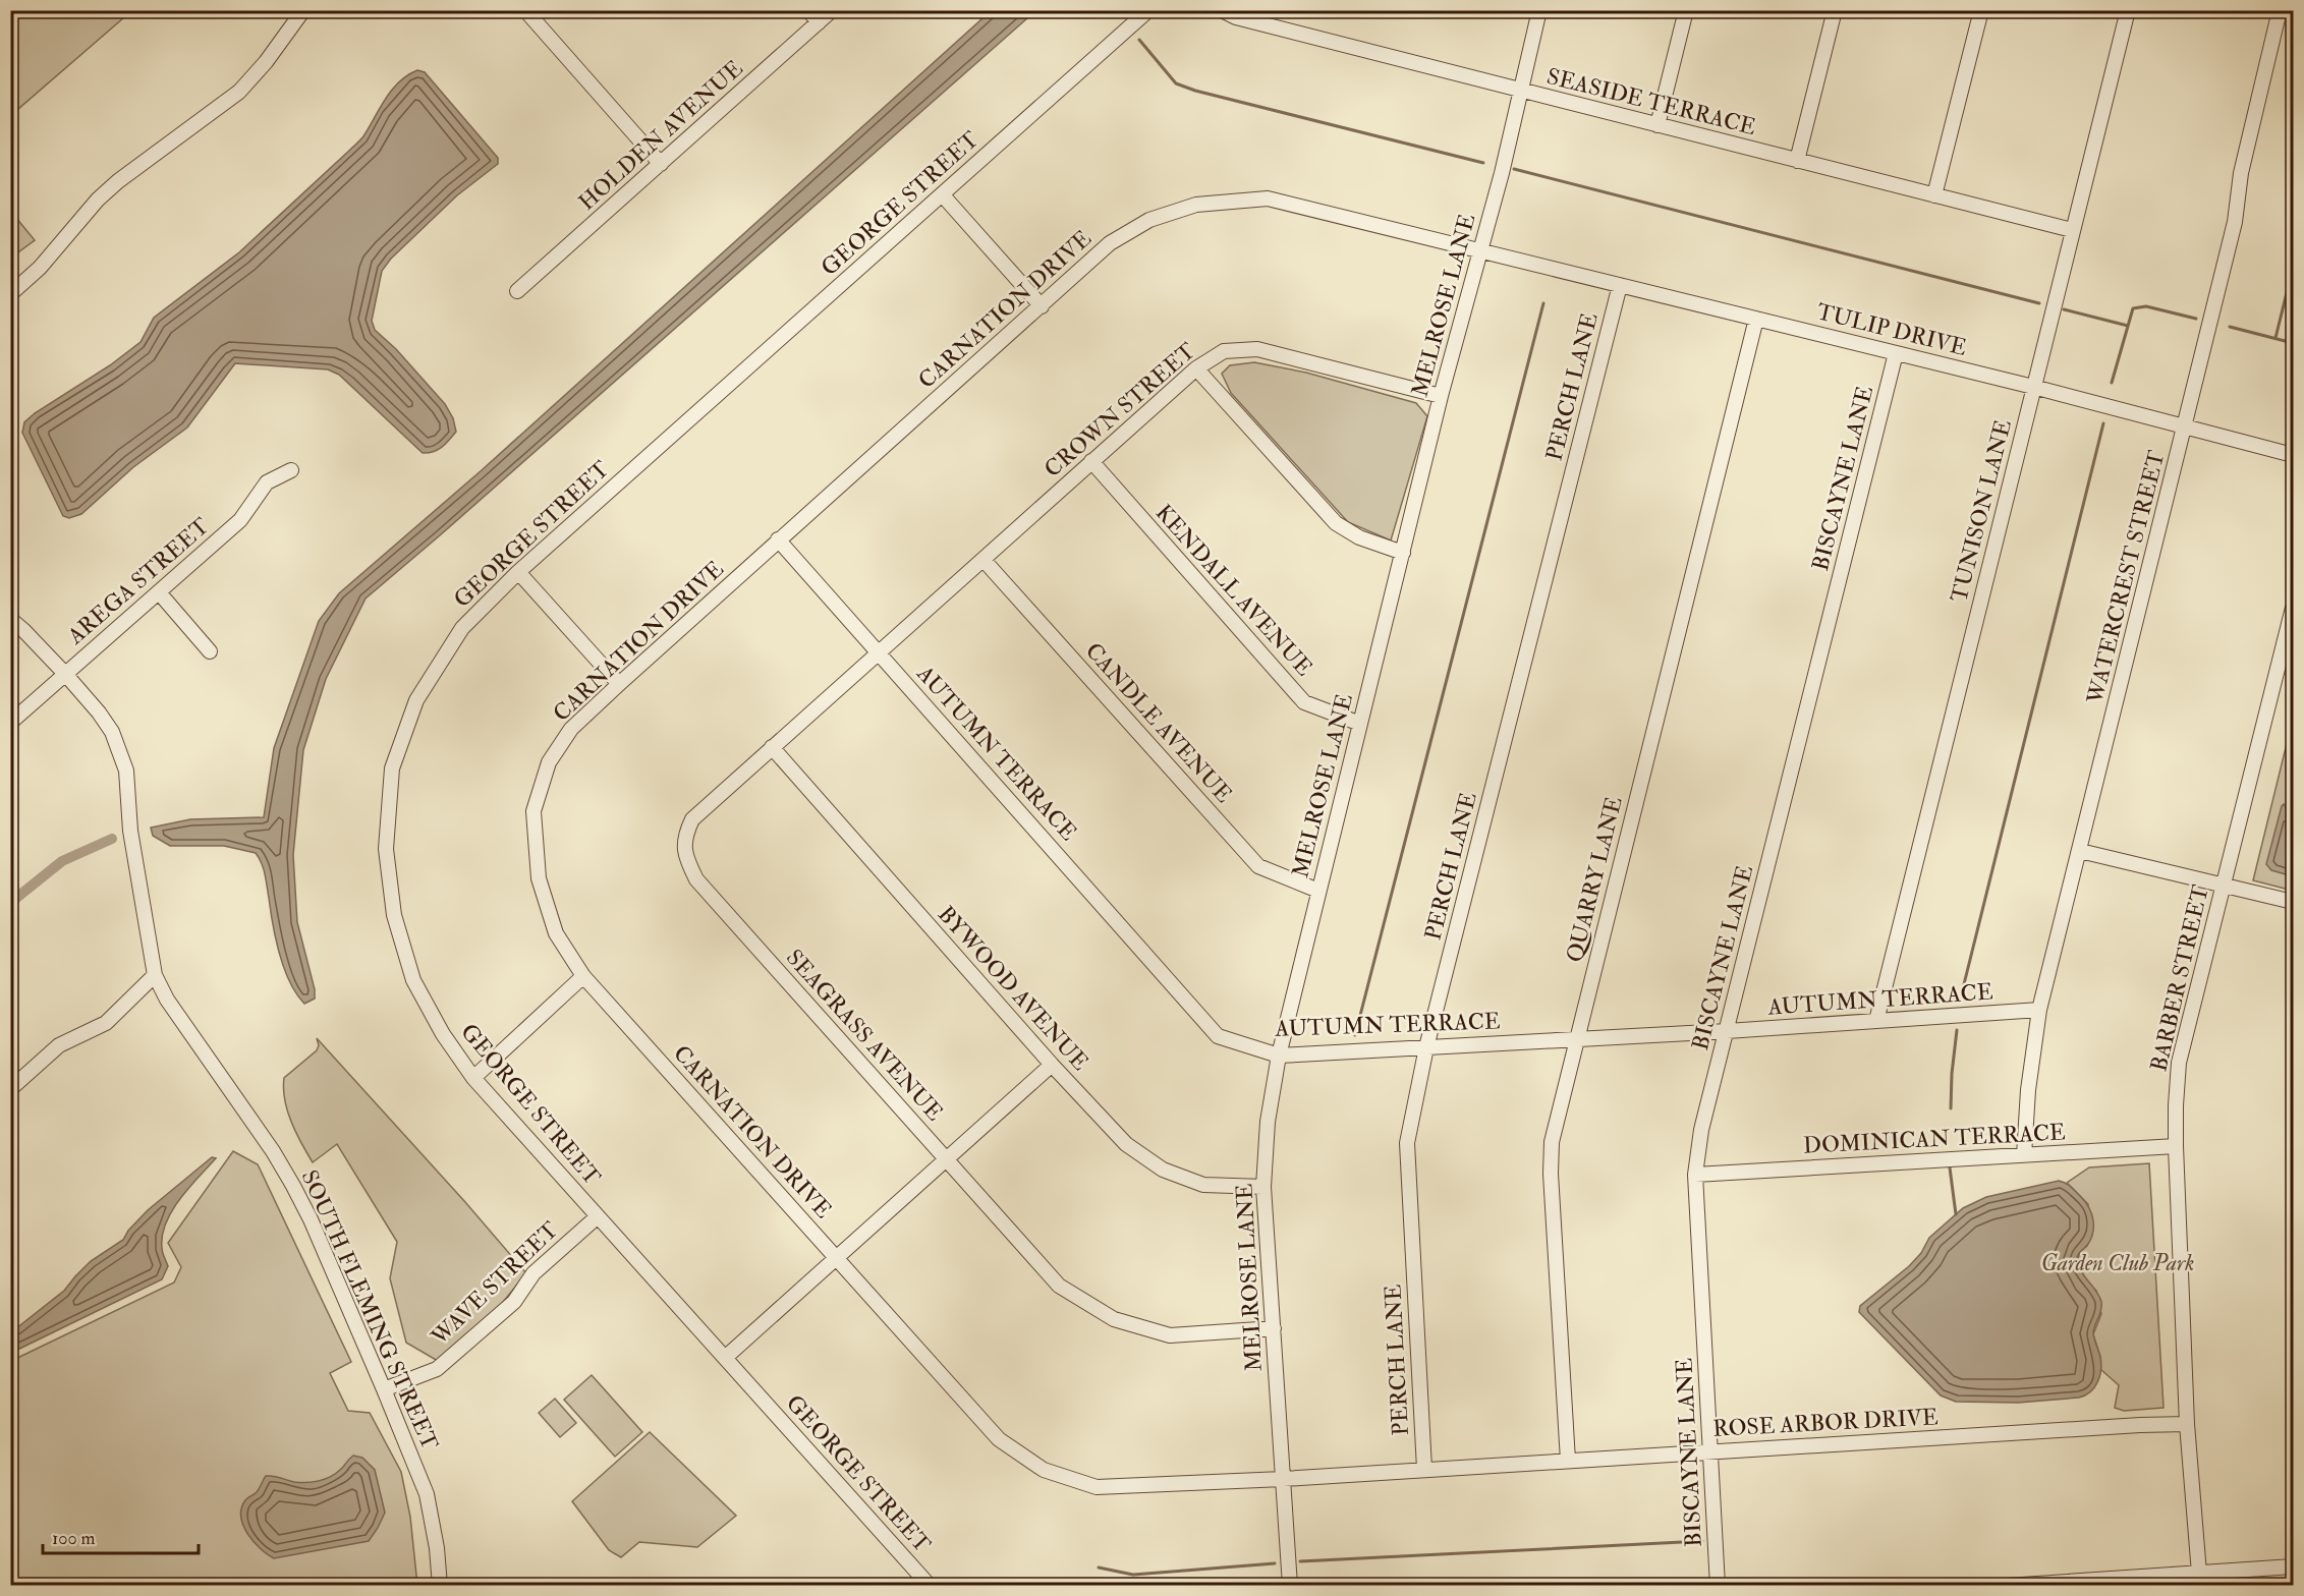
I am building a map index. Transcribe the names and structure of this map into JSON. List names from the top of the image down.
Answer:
{
  "streets": {
    "street": [
      "SEASIDE TERRACE",
      "HOLDEN AVENUE",
      "GEORGE STREET",
      "MELROSE LANE",
      "CARNATION DRIVE",
      "TULIP DRIVE",
      "PERCH LANE",
      "CROWN STREET",
      "BISCAYNE LANE",
      "TUNISON LANE",
      "WATERCREST STREET",
      "AREGA STREET",
      "KENDALL AVENUE",
      "CANDLE AVENUE",
      "AUTUMN TERRACE",
      "QUARRY LANE",
      "BARBER STREET",
      "BYWOOD AVENUE",
      "SEAGRASS AVENUE",
      "DOMINICAN TERRACE",
      "WAVE STREET",
      "SOUTH FLEMING STREET",
      "ROSE ARBOR DRIVE"
    ]
  },
  "crossings": [
    ["SEASIDE TERRACE", "MELROSE LANE"],
    ["SEASIDE TERRACE", "TUNISON LANE"],
    ["GEORGE STREET", "WAVE STREET"],
    ["MELROSE LANE", "CARNATION DRIVE"],
    ["MELROSE LANE", "TULIP DRIVE"],
    ["MELROSE LANE", "CROWN STREET"],
    ["MELROSE LANE", "KENDALL AVENUE"],
    ["MELROSE LANE", "CANDLE AVENUE"],
    ["MELROSE LANE", "AUTUMN TERRACE"],
    ["MELROSE LANE", "BYWOOD AVENUE"],
    ["MELROSE LANE", "SEAGRASS AVENUE"],
    ["MELROSE LANE", "ROSE ARBOR DRIVE"],
    ["CARNATION DRIVE", "TULIP DRIVE"],
    ["CARNATION DRIVE", "AUTUMN TERRACE"],
    ["CARNATION DRIVE", "ROSE ARBOR DRIVE"],
    ["TULIP DRIVE", "PERCH LANE"],
    ["TULIP DRIVE", "BISCAYNE LANE"],
    ["TULIP DRIVE", "TUNISON LANE"],
    ["TULIP DRIVE", "WATERCREST STREET"],
    ["TULIP DRIVE", "QUARRY LANE"],
    ["PERCH LANE", "AUTUMN TERRACE"],
    ["PERCH LANE", "ROSE ARBOR DRIVE"],
    ["CROWN STREET", "KENDALL AVENUE"],
    ["CROWN STREET", "CANDLE AVENUE"],
    ["CROWN STREET", "AUTUMN TERRACE"],
    ["CROWN STREET", "SEAGRASS AVENUE"],
    ["BISCAYNE LANE", "AUTUMN TERRACE"],
    ["BISCAYNE LANE", "DOMINICAN TERRACE"],
    ["BISCAYNE LANE", "ROSE ARBOR DRIVE"],
    ["TUNISON LANE", "AUTUMN TERRACE"],
    ["WATERCREST STREET", "AUTUMN TERRACE"],
    ["WATERCREST STREET", "DOMINICAN TERRACE"],
    ["AREGA STREET", "SOUTH FLEMING STREET"],
    ["AUTUMN TERRACE", "QUARRY LANE"],
    ["AUTUMN TERRACE", "SEAGRASS AVENUE"],
    ["QUARRY LANE", "ROSE ARBOR DRIVE"],
    ["BARBER STREET", "DOMINICAN TERRACE"],
    ["BARBER STREET", "ROSE ARBOR DRIVE"],
    ["BYWOOD AVENUE", "SEAGRASS AVENUE"],
    ["WAVE STREET", "SOUTH FLEMING STREET"]
  ],
  "parks": ["Garden Club Park"],
  "scale_bar": "100 m"
}
